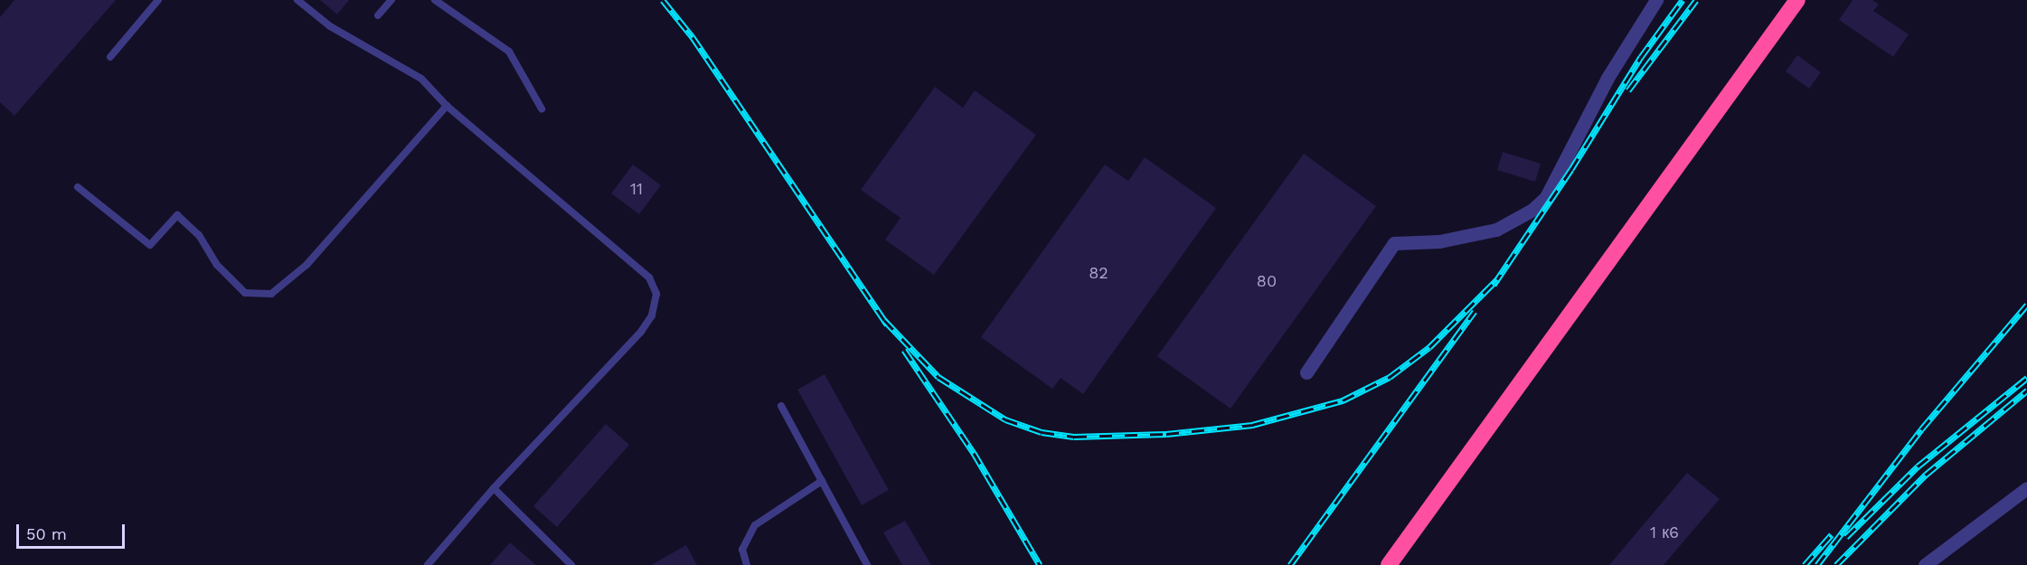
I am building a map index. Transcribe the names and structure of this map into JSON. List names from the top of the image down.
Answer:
{
  "house_numbers": [
    "11",
    "82",
    "80",
    "1 к6"
  ],
  "scale_bar": "50 m"
}
